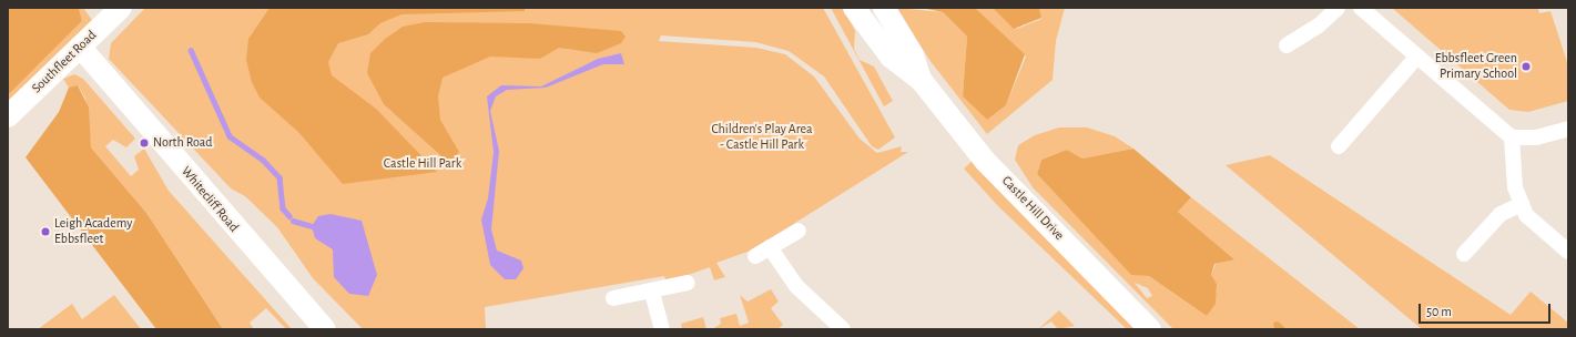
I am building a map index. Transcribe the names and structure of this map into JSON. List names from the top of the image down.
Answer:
{
  "streets": {
    "street": ["Southfleet Road", "Whitecliff Road", "Castle Hill Drive"]
  },
  "crossings": [
    ["Southfleet Road", "Whitecliff Road"]
  ],
  "parks": ["Children's Play Area - Castle Hill Park", "Castle Hill Park"],
  "places": ["Ebbsfleet Green Primary School", "North Road", "Leigh Academy Ebbsfleet"],
  "scale_bar": "50 m"
}
